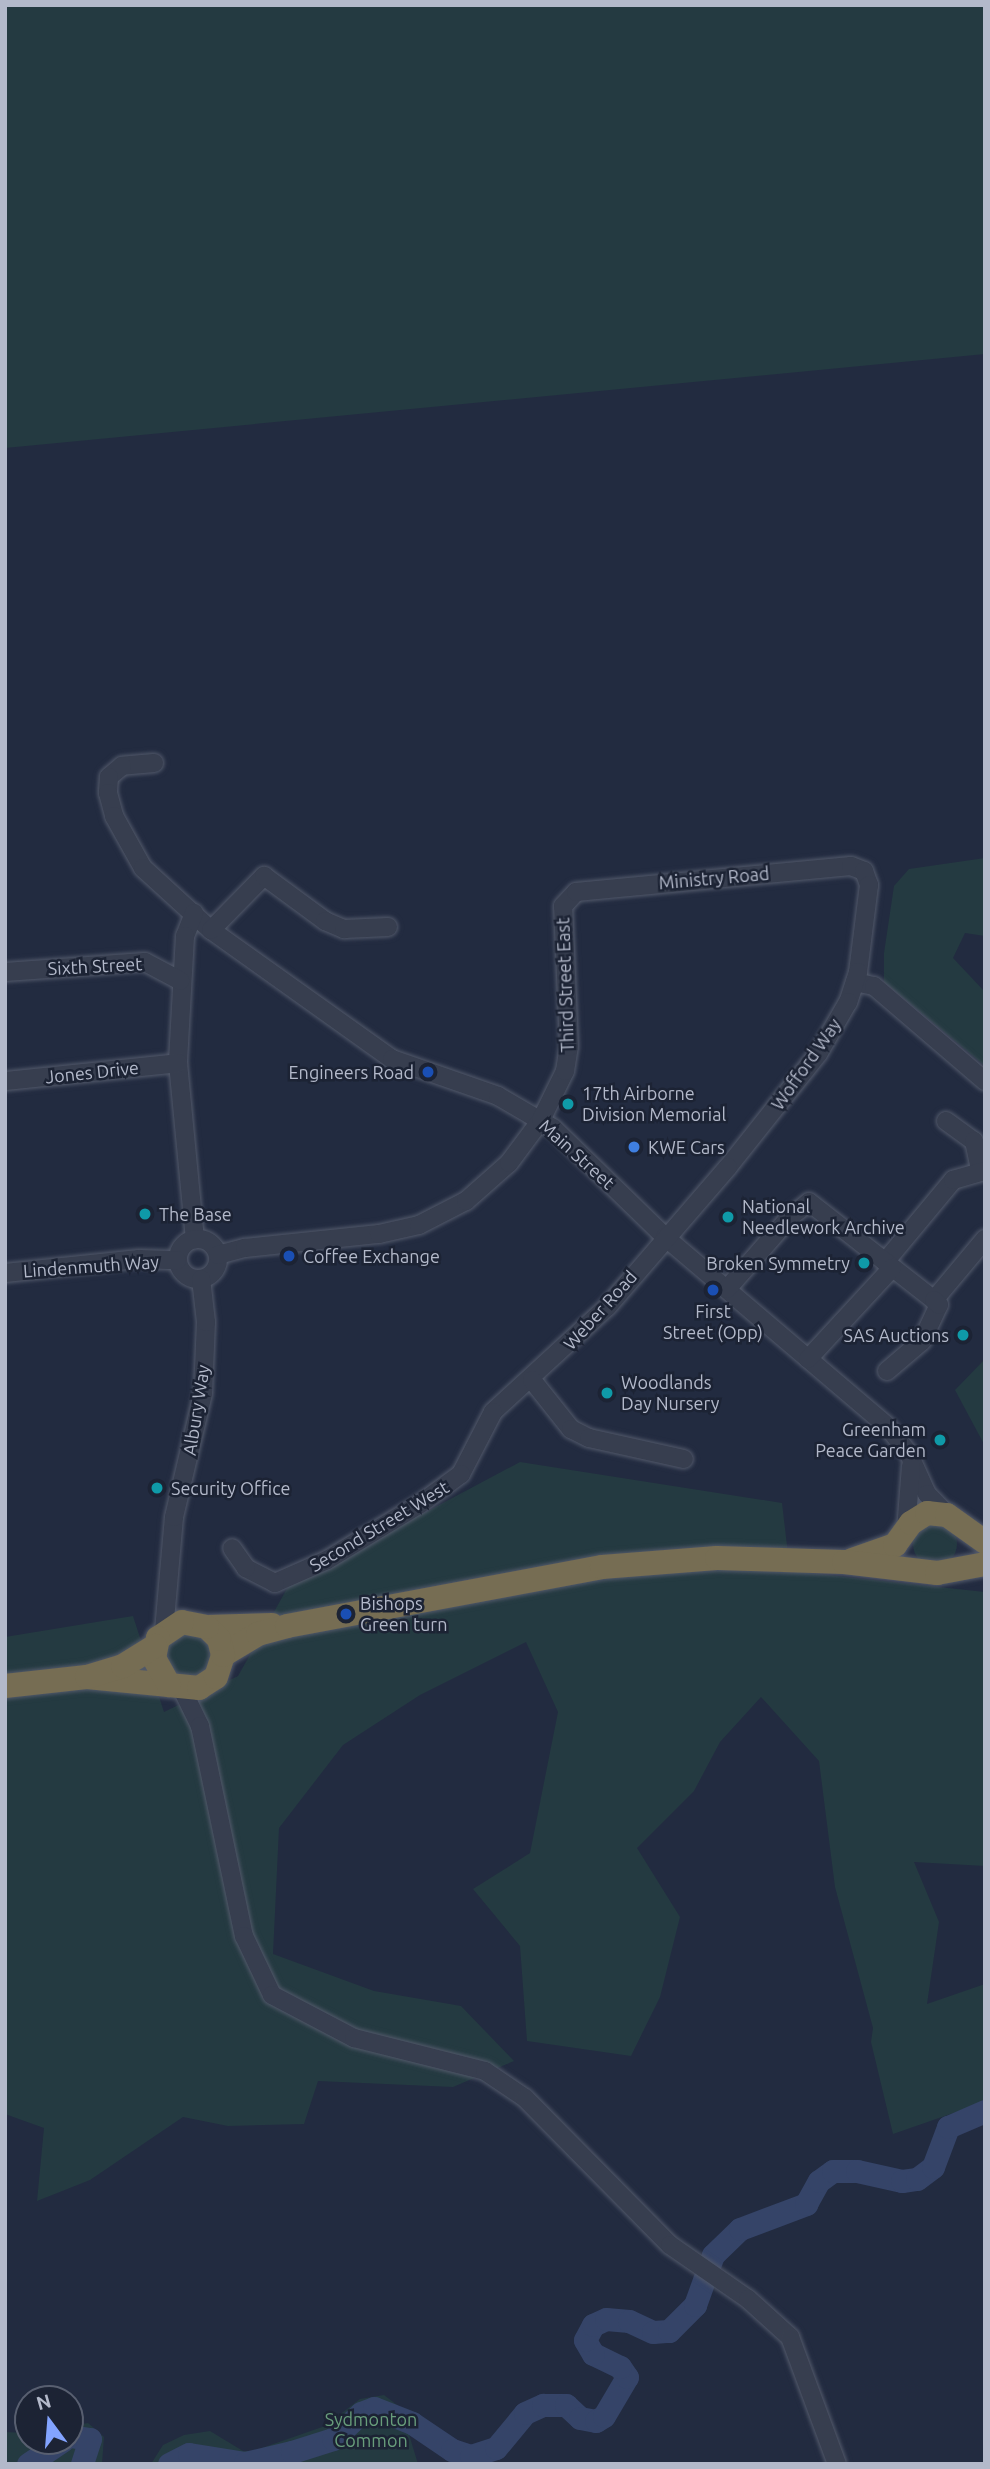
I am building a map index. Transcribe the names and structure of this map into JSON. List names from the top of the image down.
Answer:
{
  "streets": {
    "street": [
      "Ministry Road",
      "Sixth Street",
      "Third Street East",
      "Wofford Way",
      "Jones Drive",
      "Main Street",
      "Lindenmuth Way",
      "Weber Road",
      "Albury Way",
      "Second Street West"
    ]
  },
  "crossings": [
    ["Ministry Road", "Third Street East"],
    ["Ministry Road", "Wofford Way"],
    ["Third Street East", "Main Street"],
    ["Wofford Way", "Main Street"],
    ["Wofford Way", "Weber Road"],
    ["Main Street", "Weber Road"],
    ["Lindenmuth Way", "Albury Way"],
    ["Weber Road", "Second Street West"]
  ],
  "parks": ["Sydmonton Common"],
  "places": [
    "Engineers Road",
    "17th Airborne Division Memorial",
    "KWE Cars",
    "The Base",
    "National Needlework Archive",
    "Coffee Exchange",
    "Broken Symmetry",
    "First Street (Opp)",
    "SAS Auctions",
    "Woodlands Day Nursery",
    "Greenham Peace Garden",
    "Security Office",
    "Bishops Green turn"
  ],
  "north": "top"
}
